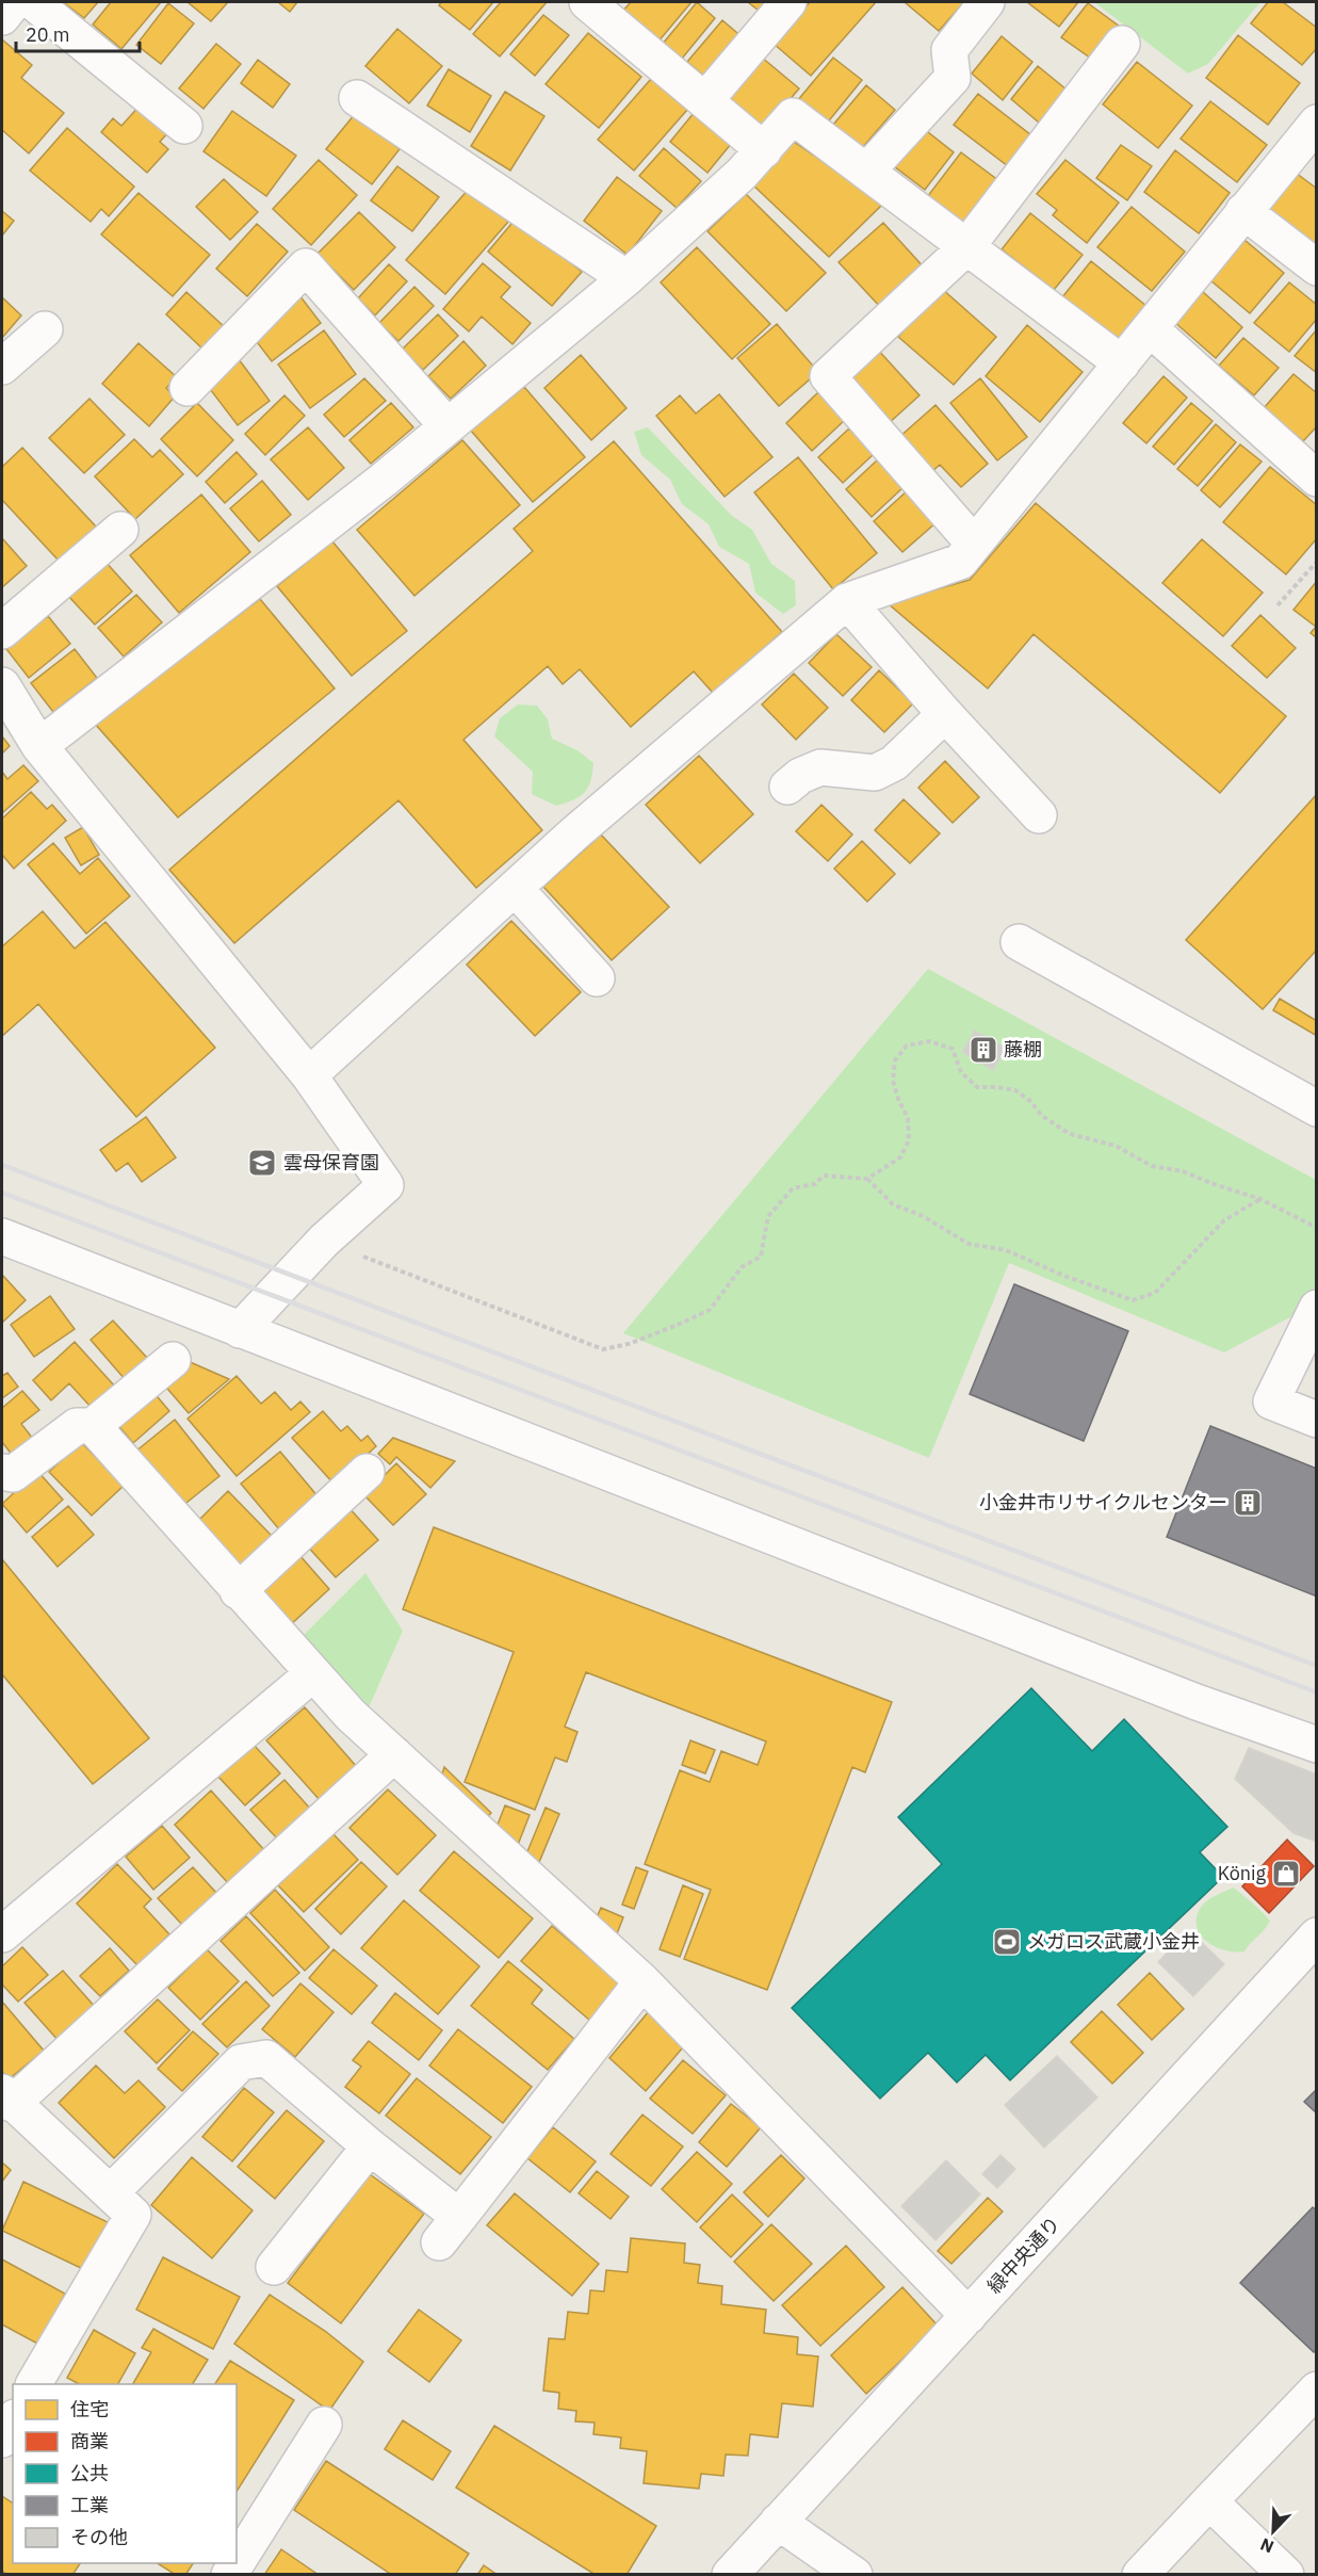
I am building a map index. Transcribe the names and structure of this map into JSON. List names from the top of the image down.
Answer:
{
  "streets": {
    "street": ["緑中央通り"]
  },
  "places": {
    "building": ["藤棚", "小金井市リサイクルセンター"],
    "school or university": ["雲母保育園"],
    "shop": ["König"],
    "sports": ["メガロス武蔵小金井"]
  },
  "legend": [
    "住宅",
    "商業",
    "公共",
    "工業",
    "その他"
  ],
  "scale_bar": "20 m",
  "north": "bottom left"
}
